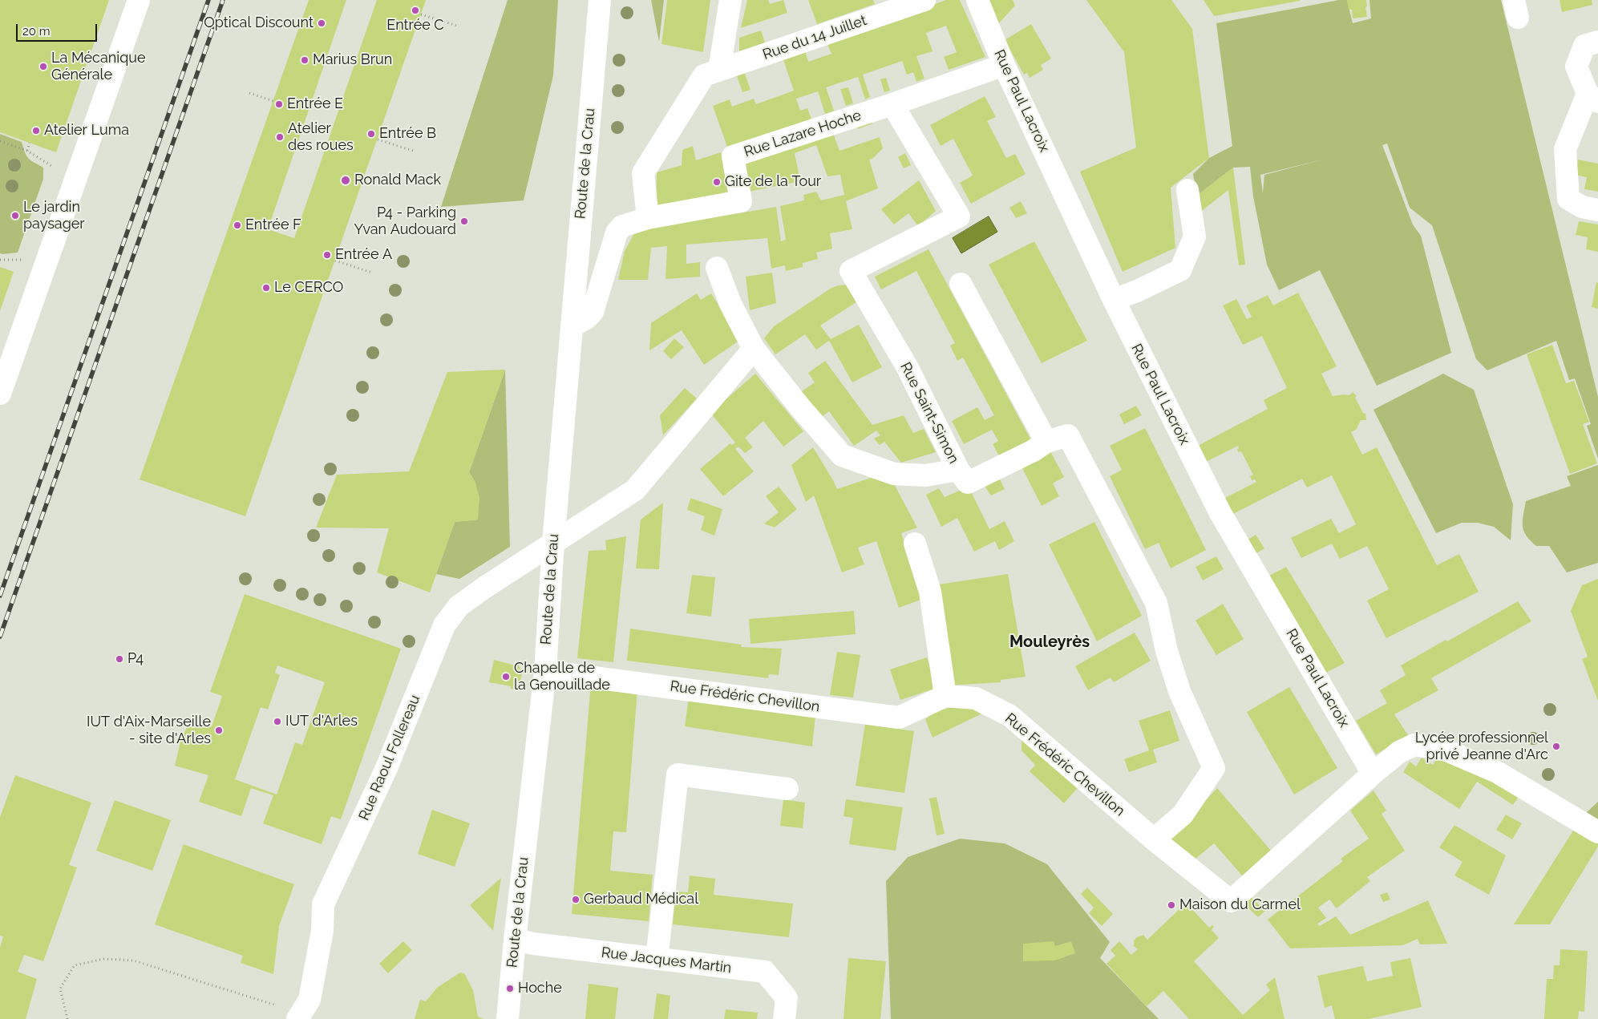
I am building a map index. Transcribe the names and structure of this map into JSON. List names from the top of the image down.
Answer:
{
  "streets": {
    "street": [
      "Rue du 14 Juillet",
      "Rue Paul Lacroix",
      "Rue Lazare Hoche",
      "Route de la Crau",
      "Rue Saint-Simon",
      "Rue Frédéric Chevillon",
      "Rue Raoul Follereau",
      "Rue Jacques Martin"
    ]
  },
  "crossings": [
    ["Rue Paul Lacroix", "Rue Lazare Hoche"],
    ["Rue Paul Lacroix", "Rue Frédéric Chevillon"],
    ["Rue Lazare Hoche", "Rue Saint-Simon"],
    ["Route de la Crau", "Rue Frédéric Chevillon"],
    ["Route de la Crau", "Rue Raoul Follereau"],
    ["Route de la Crau", "Rue Jacques Martin"]
  ],
  "districts": ["Mouleyrès"],
  "places": [
    "Entrée C",
    "Optical Discount",
    "Marius Brun",
    "La Mécanique Générale",
    "Entrée E",
    "Atelier Luma",
    "Entrée B",
    "Atelier des roues",
    "Ronald Mack",
    "Gite de la Tour",
    "Le jardin paysager",
    "P4 - Parking Yvan Audouard",
    "Entrée F",
    "Entrée A",
    "Le CERCO",
    "P4",
    "Chapelle de la Genouillade",
    "IUT d'Arles",
    "IUT d'Aix-Marseille - site d'Arles",
    "Lycée professionnel privé Jeanne d'Arc",
    "Gerbaud Médical",
    "Maison du Carmel",
    "Hoche"
  ],
  "scale_bar": "20 m"
}
